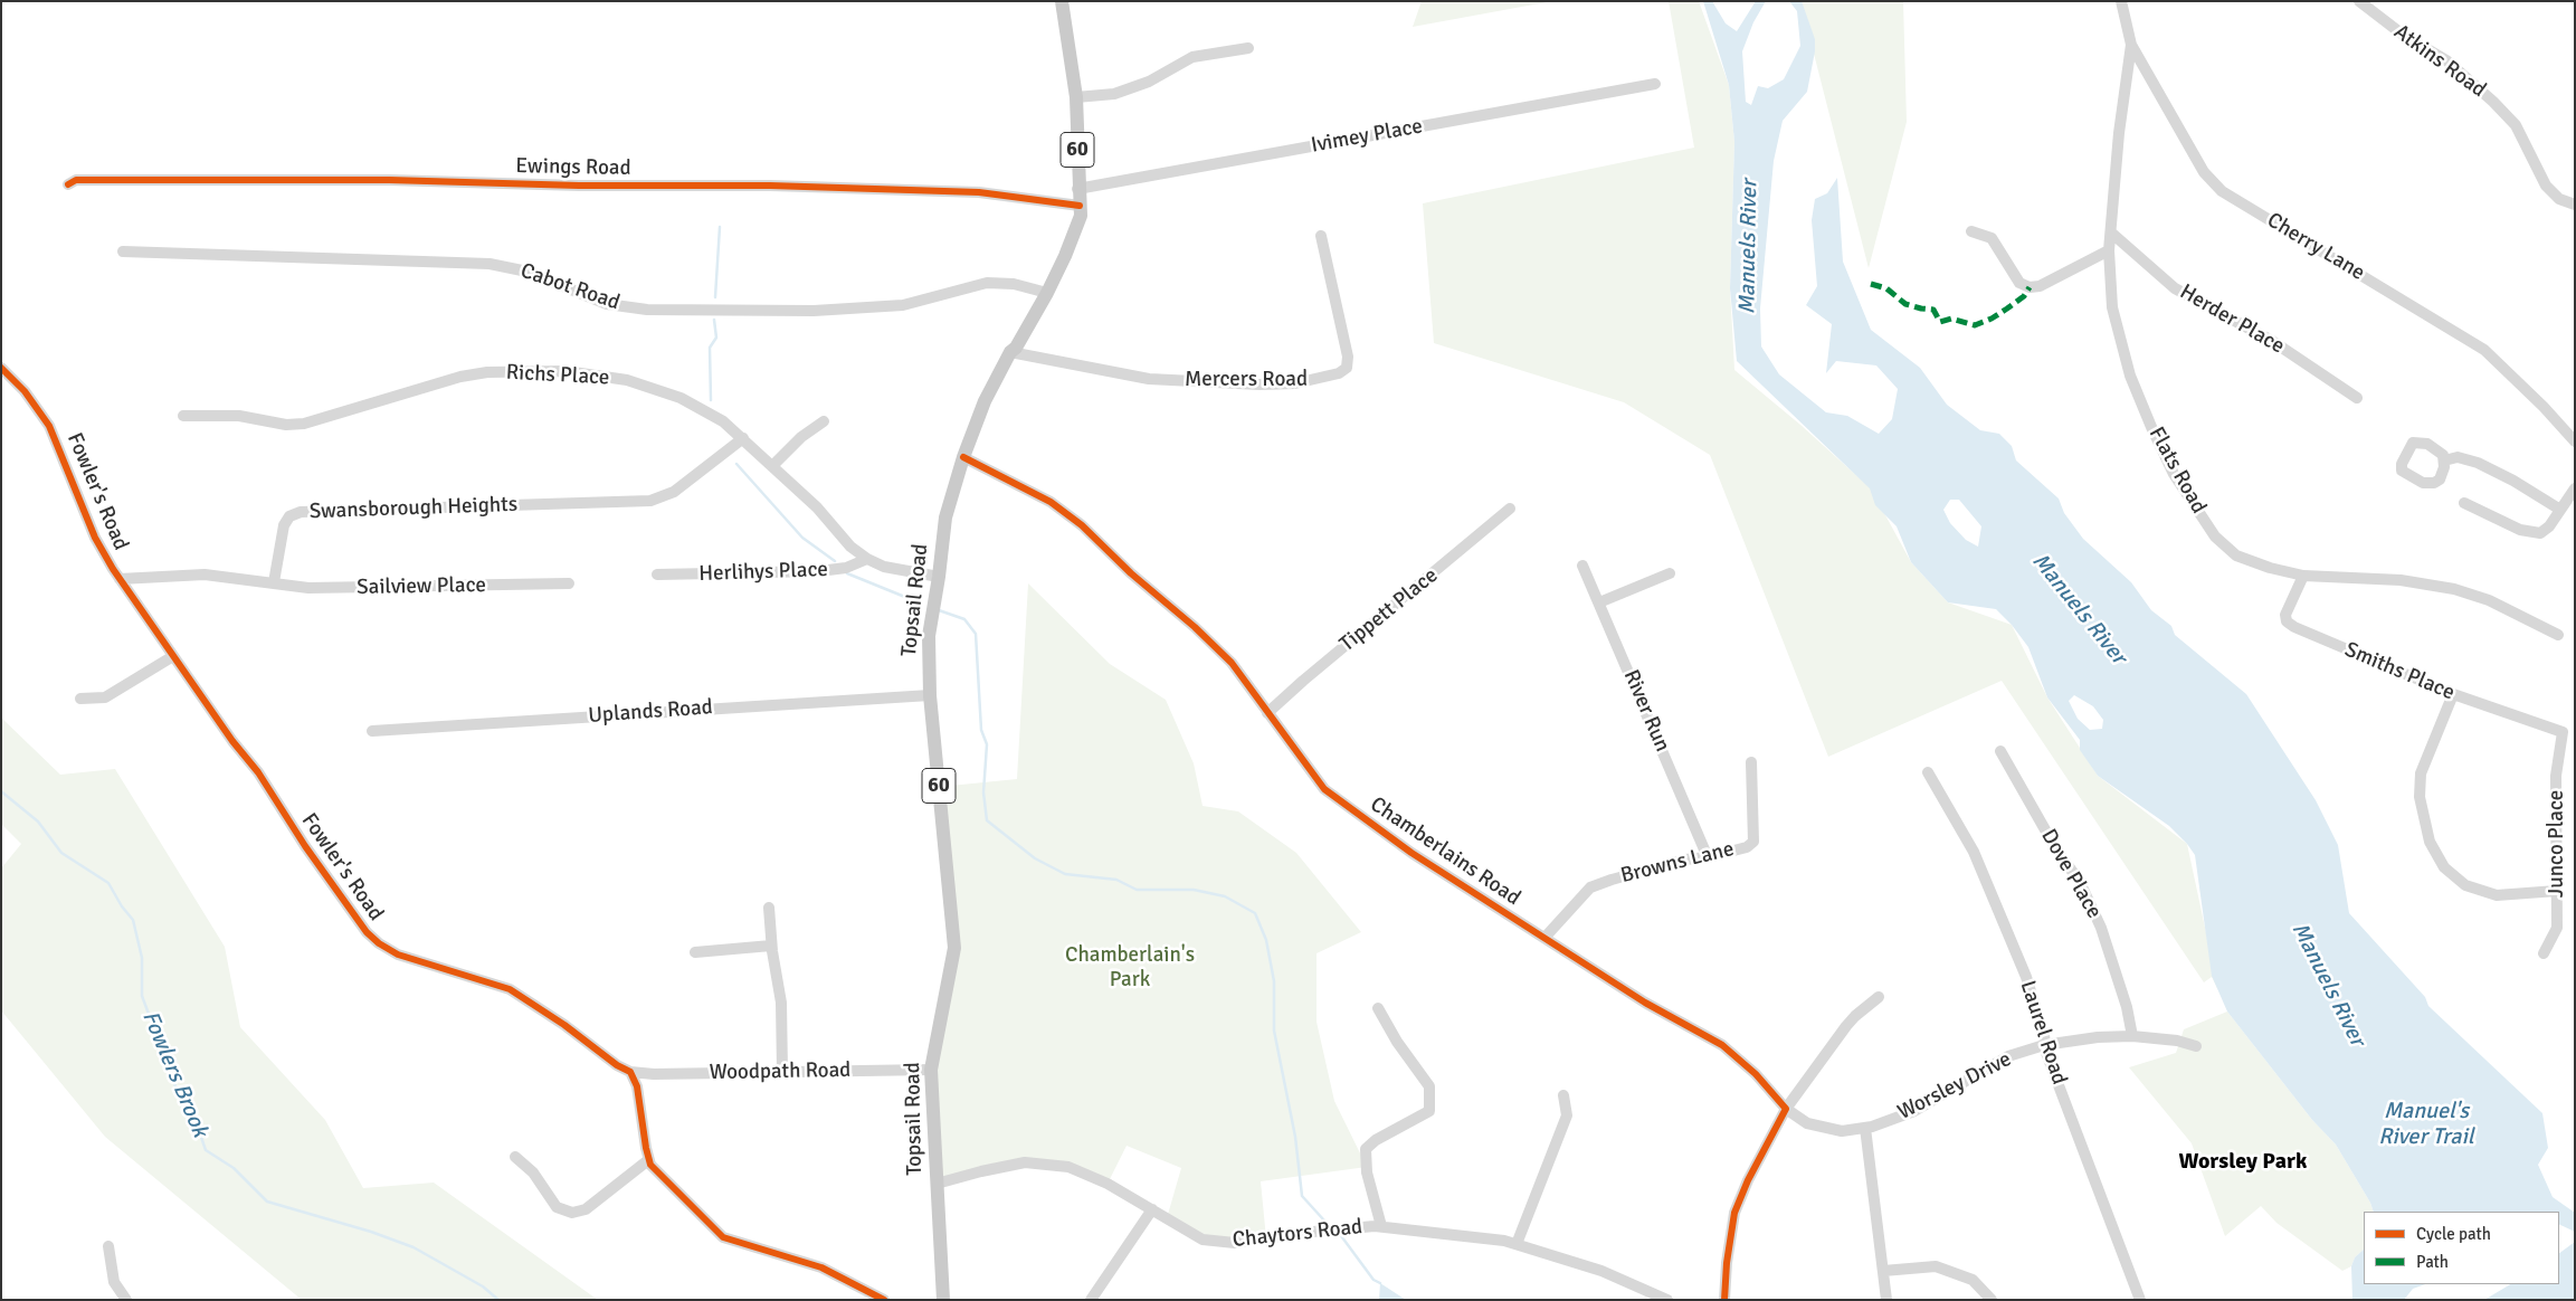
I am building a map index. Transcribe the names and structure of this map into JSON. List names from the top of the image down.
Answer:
{
  "streets": {
    "main road": ["60", "Topsail Road"],
    "street": [
      "Atkins Road",
      "Ivimey Place",
      "Ewings Road",
      "Cherry Lane",
      "Cabot Road",
      "Herder Place",
      "Richs Place",
      "Mercers Road",
      "Flats Road",
      "Fowler's Road",
      "Swansborough Heights",
      "Herlihys Place",
      "Sailview Place",
      "Tippett Place",
      "Smiths Place",
      "River Run",
      "Uplands Road",
      "Junco Place",
      "Chamberlains Road",
      "Browns Lane",
      "Dove Place",
      "Laurel Road",
      "Woodpath Road",
      "Worsley Drive",
      "Chaytors Road"
    ]
  },
  "crossings": [
    ["Ivimey Place", "Topsail Road"],
    ["Ewings Road", "Topsail Road"],
    ["Cherry Lane", "Flats Road"],
    ["Cabot Road", "Topsail Road"],
    ["Herder Place", "Flats Road"],
    ["Richs Place", "Swansborough Heights"],
    ["Richs Place", "Herlihys Place"],
    ["Richs Place", "Topsail Road"],
    ["Mercers Road", "Topsail Road"],
    ["Flats Road", "Smiths Place"],
    ["Fowler's Road", "Woodpath Road"],
    ["Swansborough Heights", "Sailview Place"],
    ["Topsail Road", "Uplands Road"],
    ["Topsail Road", "Chamberlains Road"],
    ["Topsail Road", "Woodpath Road"],
    ["Topsail Road", "Chaytors Road"],
    ["Tippett Place", "Chamberlains Road"],
    ["Smiths Place", "Junco Place"],
    ["River Run", "Browns Lane"],
    ["Chamberlains Road", "Browns Lane"],
    ["Chamberlains Road", "Worsley Drive"],
    ["Dove Place", "Worsley Drive"],
    ["Laurel Road", "Worsley Drive"]
  ],
  "districts": ["Worsley Park"],
  "water": ["Manuels River", "Fowlers Brook", "Manuel's River Trail"],
  "parks": ["Chamberlain's Park"],
  "legend": ["Cycle path", "Path"]
}
